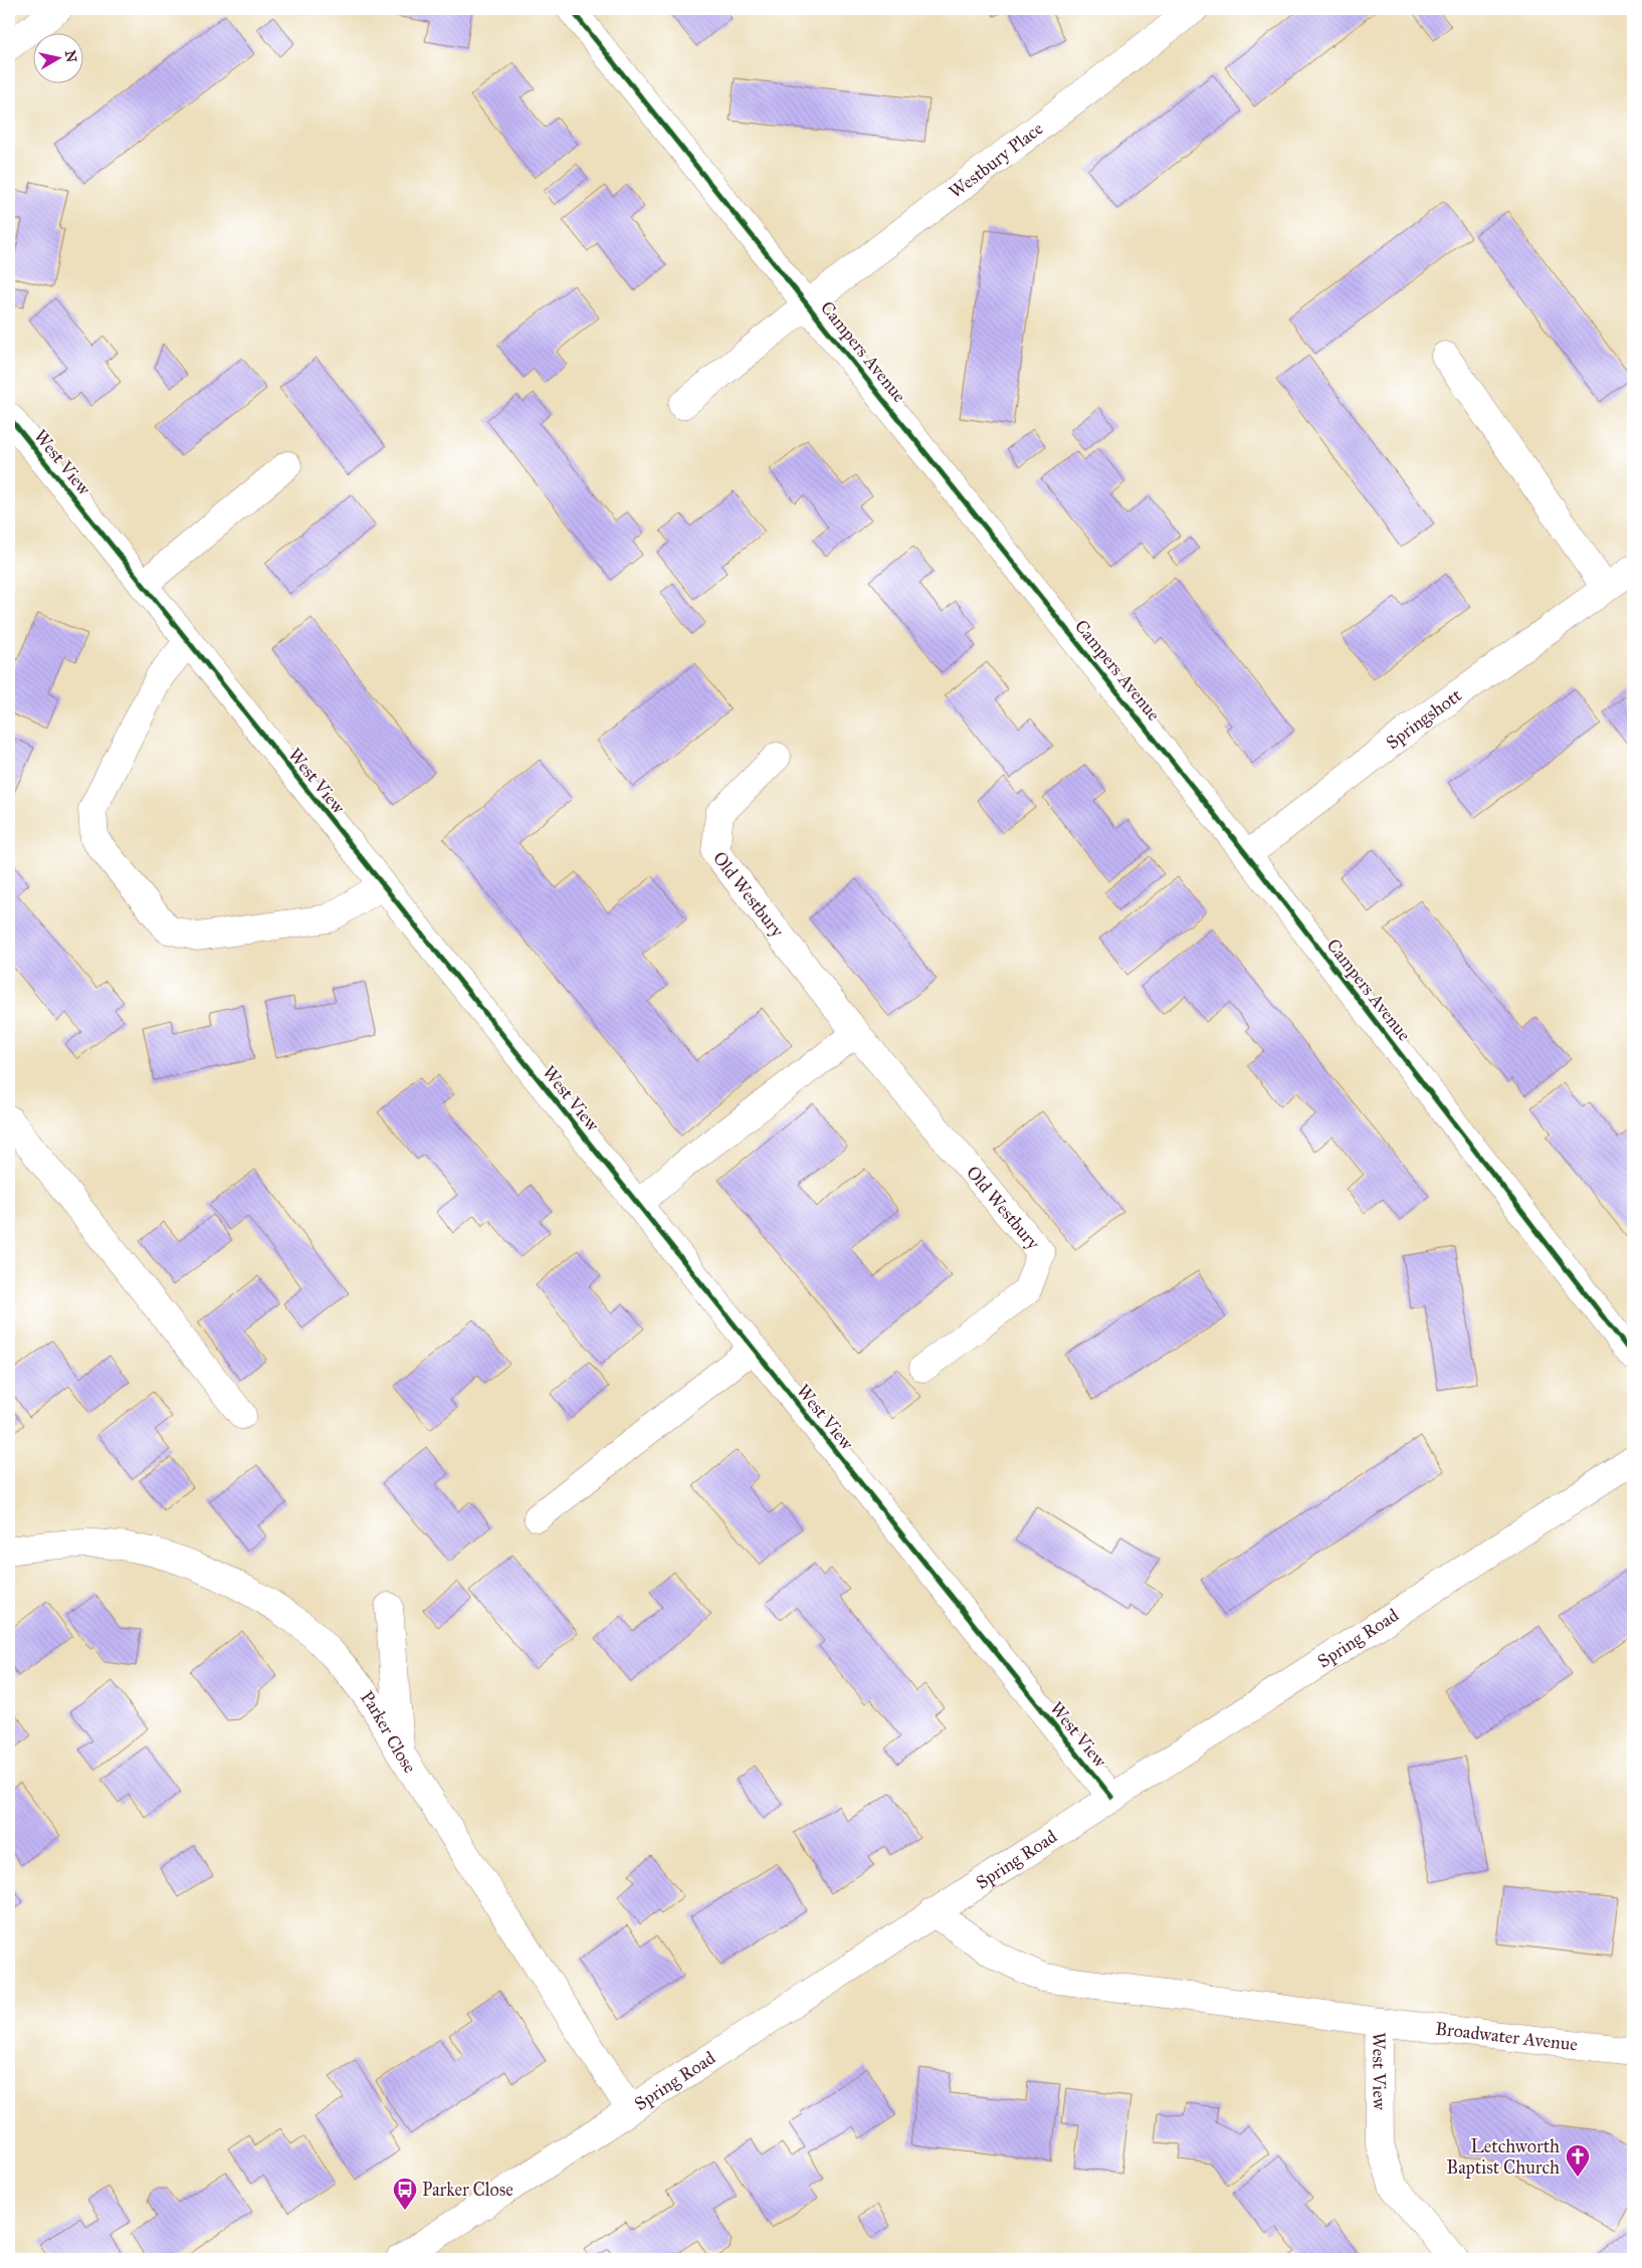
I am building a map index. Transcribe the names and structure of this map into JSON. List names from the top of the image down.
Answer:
{
  "streets": {
    "street": [
      "Westbury Place",
      "Campers Avenue",
      "West View",
      "Springshott",
      "Old Westbury",
      "Spring Road",
      "Parker Close",
      "Broadwater Avenue"
    ]
  },
  "crossings": [
    ["Westbury Place", "Campers Avenue"],
    ["Campers Avenue", "Springshott"],
    ["West View", "Spring Road"],
    ["West View", "Broadwater Avenue"],
    ["Spring Road", "Parker Close"]
  ],
  "places": {
    "church": ["Letchworth Baptist Church"],
    "bus stop": ["Parker Close"]
  },
  "north": "right"
}
